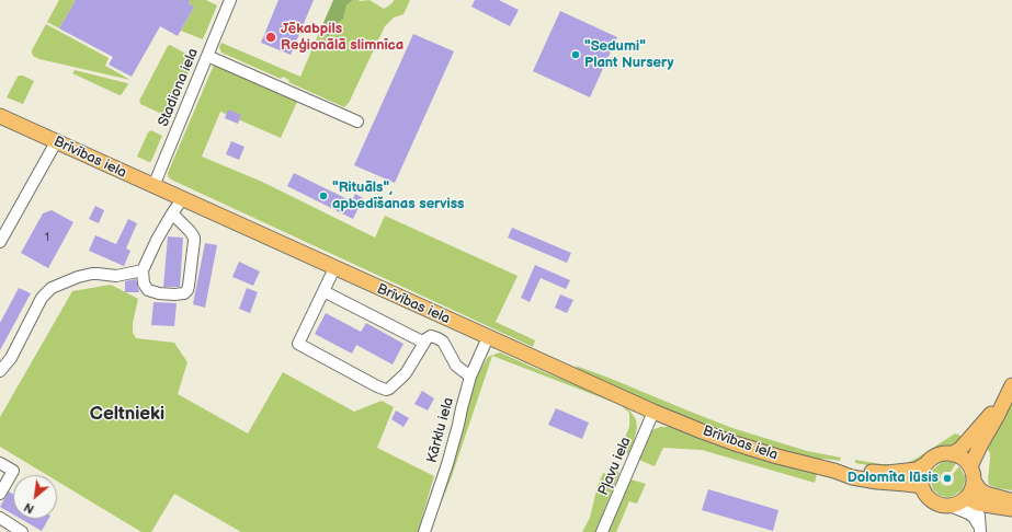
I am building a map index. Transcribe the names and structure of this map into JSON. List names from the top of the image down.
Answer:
{
  "streets": {
    "main road": ["Brīvības iela"],
    "street": ["Stadiona iela", "Kārklu iela", "Pļavu iela"]
  },
  "crossings": [
    ["Stadiona iela", "Brīvības iela"],
    ["Brīvības iela", "Kārklu iela"],
    ["Brīvības iela", "Pļavu iela"]
  ],
  "districts": ["Celtnieki"],
  "places": [
    "Jēkabpils Reģionālā slimnīca",
    "\"Sedumi\" Plant Nursery",
    "\"Rituāls\", apbedīšanas serviss",
    "Dolomīta lūsis"
  ],
  "house_numbers": ["1"],
  "north": "bottom left"
}
